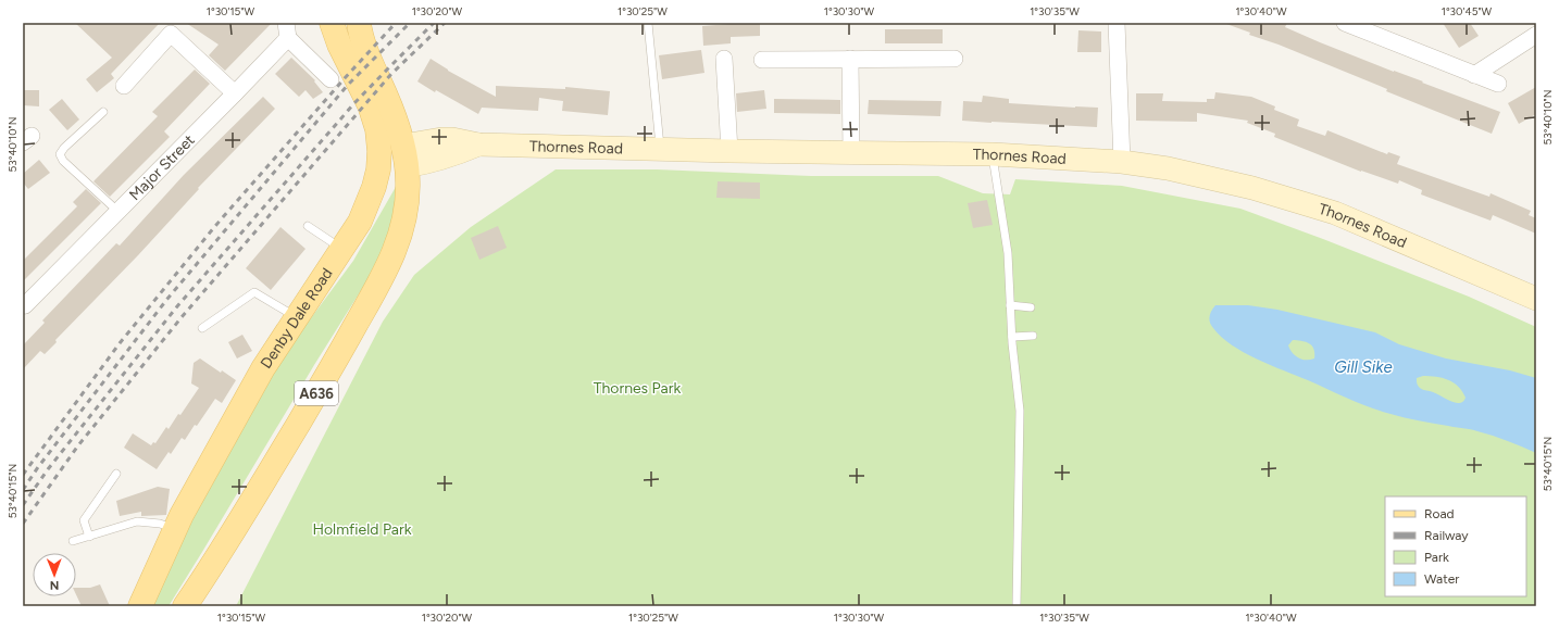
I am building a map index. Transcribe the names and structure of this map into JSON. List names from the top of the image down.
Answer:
{
  "streets": {
    "main road": ["Thornes Road", "Denby Dale Road", "A636"],
    "street": ["Major Street"]
  },
  "crossings": [
    ["Thornes Road", "Denby Dale Road"],
    ["Thornes Road", "A636"],
    ["Denby Dale Road", "A636"]
  ],
  "water": ["Gill Sike"],
  "parks": ["Thornes Park", "Holmfield Park"],
  "legend": [
    "Road",
    "Railway",
    "Park",
    "Water"
  ],
  "north": "bottom",
  "coordinates": [
    "1°30'15\"W",
    "1°30'20\"W",
    "1°30'25\"W",
    "1°30'30\"W",
    "1°30'35\"W",
    "1°30'40\"W",
    "1°30'45\"W",
    "53°40'10\"N",
    "53°40'15\"N"
  ]
}
